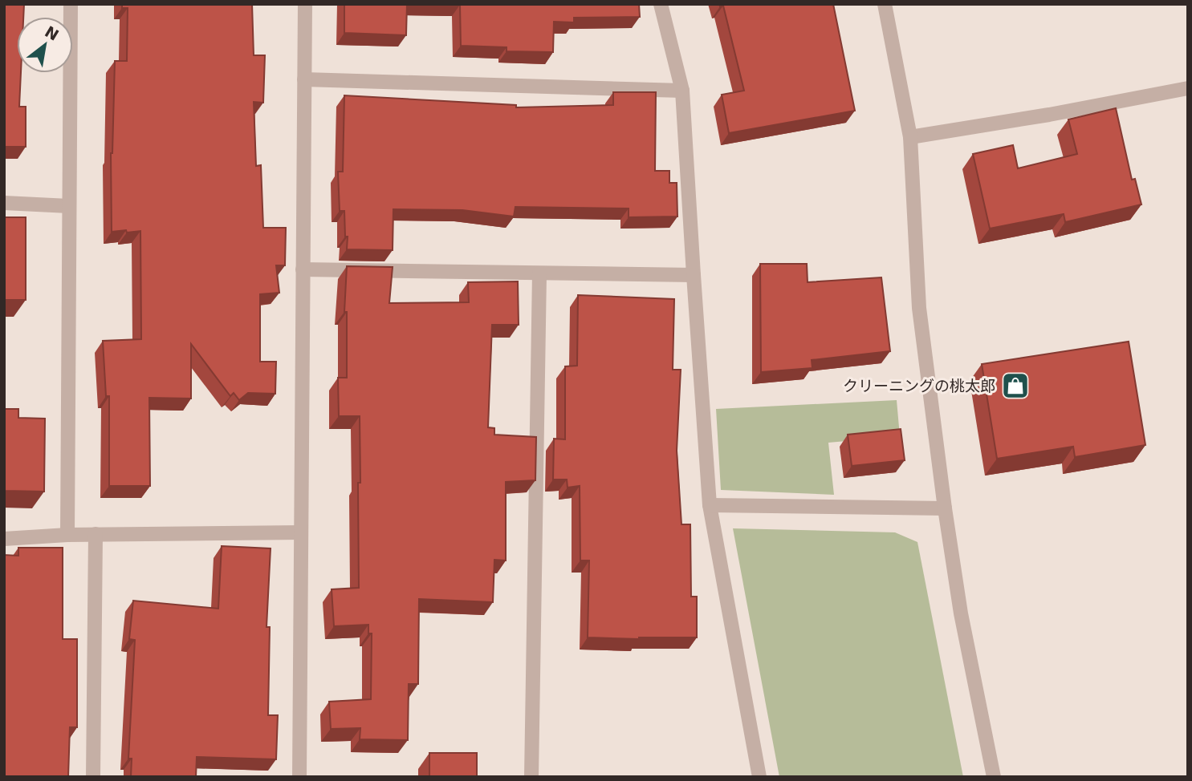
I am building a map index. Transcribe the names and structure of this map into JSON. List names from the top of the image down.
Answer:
{
  "places": {
    "shop": ["クリーニングの桃太郎"]
  },
  "north": "top right"
}
